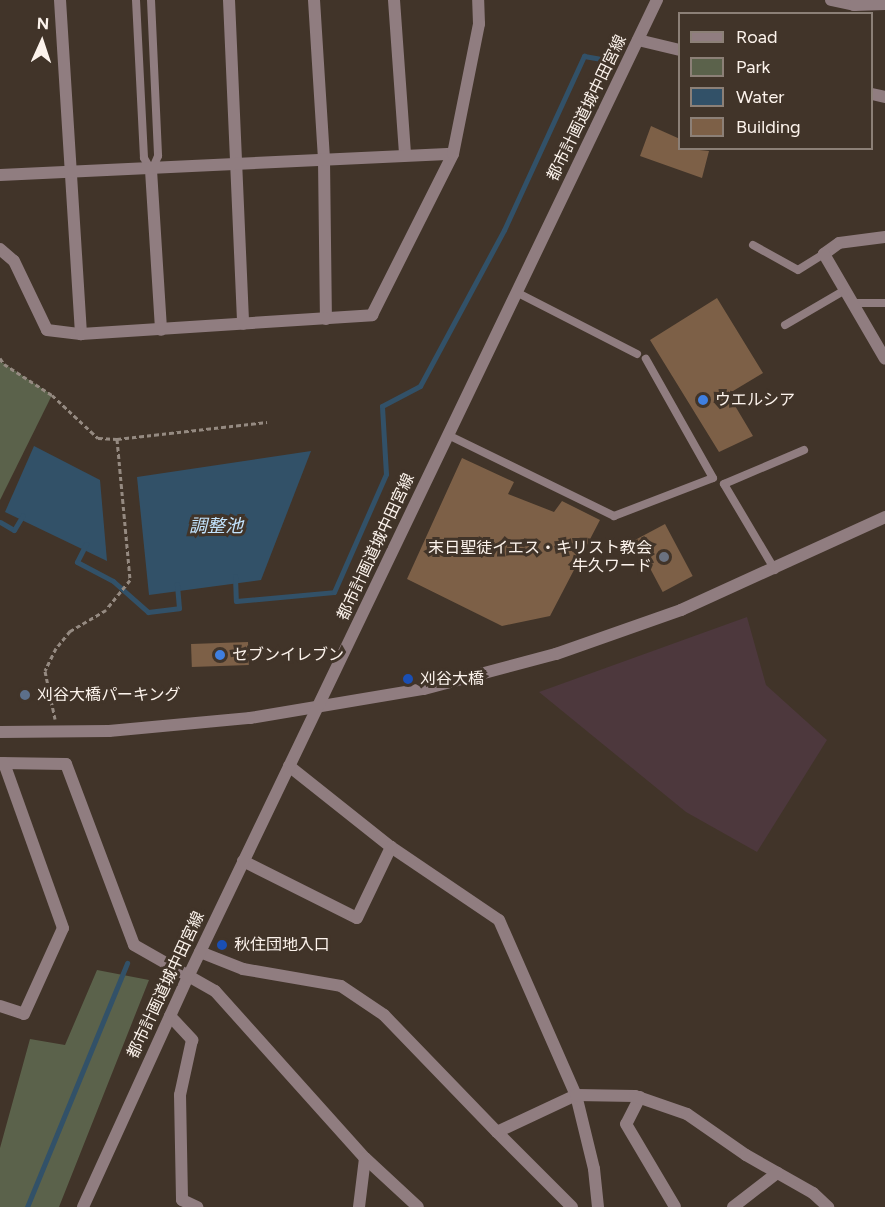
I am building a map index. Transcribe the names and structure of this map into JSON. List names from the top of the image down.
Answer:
{
  "streets": {
    "street": ["都市計画道城中田宮線"]
  },
  "water": ["調整池"],
  "places": [
    "ウエルシア",
    "末日聖徒イエス・キリスト教会 牛久ワード",
    "セブンイレブン",
    "刈谷大橋",
    "刈谷大橋パーキング",
    "秋住団地入口"
  ],
  "legend": [
    "Road",
    "Park",
    "Water",
    "Building"
  ],
  "north": "top"
}
